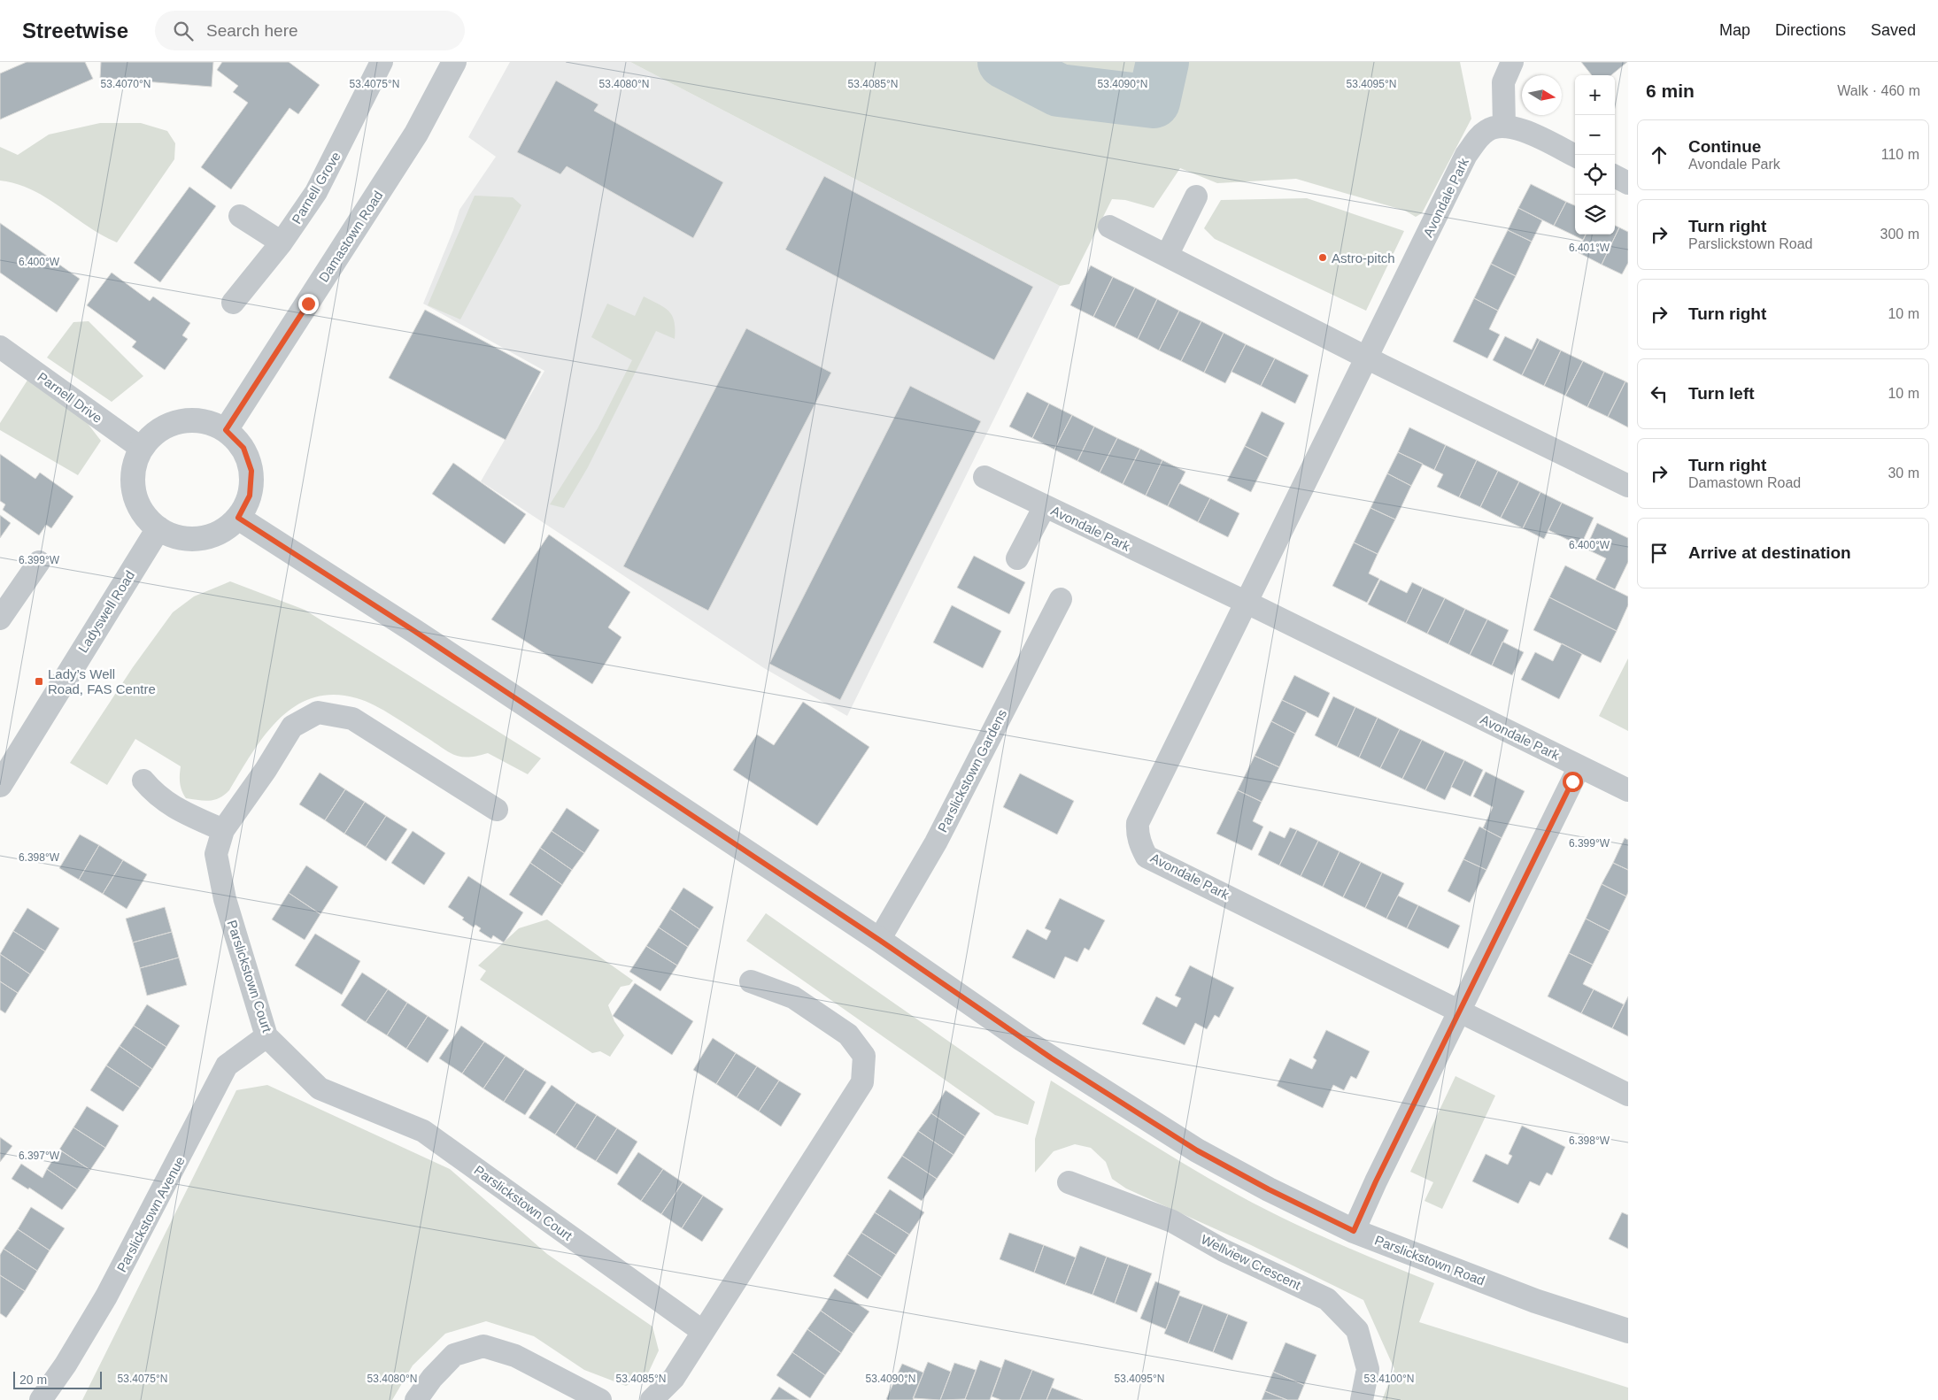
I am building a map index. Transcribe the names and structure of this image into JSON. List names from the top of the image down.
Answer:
{
  "streets": {
    "street": [
      "Parnell Grove",
      "Avondale Park",
      "Damastown Road",
      "Parnell Drive",
      "Ladyswell Road",
      "Parslickstown Gardens",
      "Parslickstown Court",
      "Parslickstown Avenue",
      "Parslickstown Road",
      "Wellview Crescent"
    ]
  },
  "crossings": [
    ["Damastown Road", "Parnell Drive"],
    ["Damastown Road", "Ladyswell Road"],
    ["Damastown Road", "Parslickstown Road"],
    ["Parnell Drive", "Ladyswell Road"],
    ["Parnell Drive", "Parslickstown Road"],
    ["Ladyswell Road", "Parslickstown Road"],
    ["Parslickstown Gardens", "Parslickstown Road"],
    ["Parslickstown Court", "Parslickstown Avenue"]
  ],
  "places": {
    "other": ["Astro-pitch"],
    "transit": ["Lady’s Well Road, FAS Centre"]
  },
  "scale_bar": "20 m",
  "north": "right",
  "page": {
    "header": "Streetwise",
    "search": "Search here",
    "nav": ["Map", "Directions", "Saved"],
    "heading": ["6 min", "Walk · 460 m"],
    "map_buttons": ["+", "−"],
    "list": [
      ["Continue", "Avondale Park", "110 m"],
      ["Turn right", "Parslickstown Road", "300 m"],
      ["Turn right", "10 m"],
      ["Turn left", "10 m"],
      ["Turn right", "Damastown Road", "30 m"],
      "Arrive at destination"
    ],
    "scale": "20 m"
  },
  "coordinates": [
    "53.4070°N",
    "53.4075°N",
    "53.4080°N",
    "53.4085°N",
    "53.4090°N",
    "53.4095°N",
    "6.401°W",
    "6.400°W",
    "6.399°W",
    "6.398°W",
    "6.397°W",
    "53.4100°N"
  ]
}
